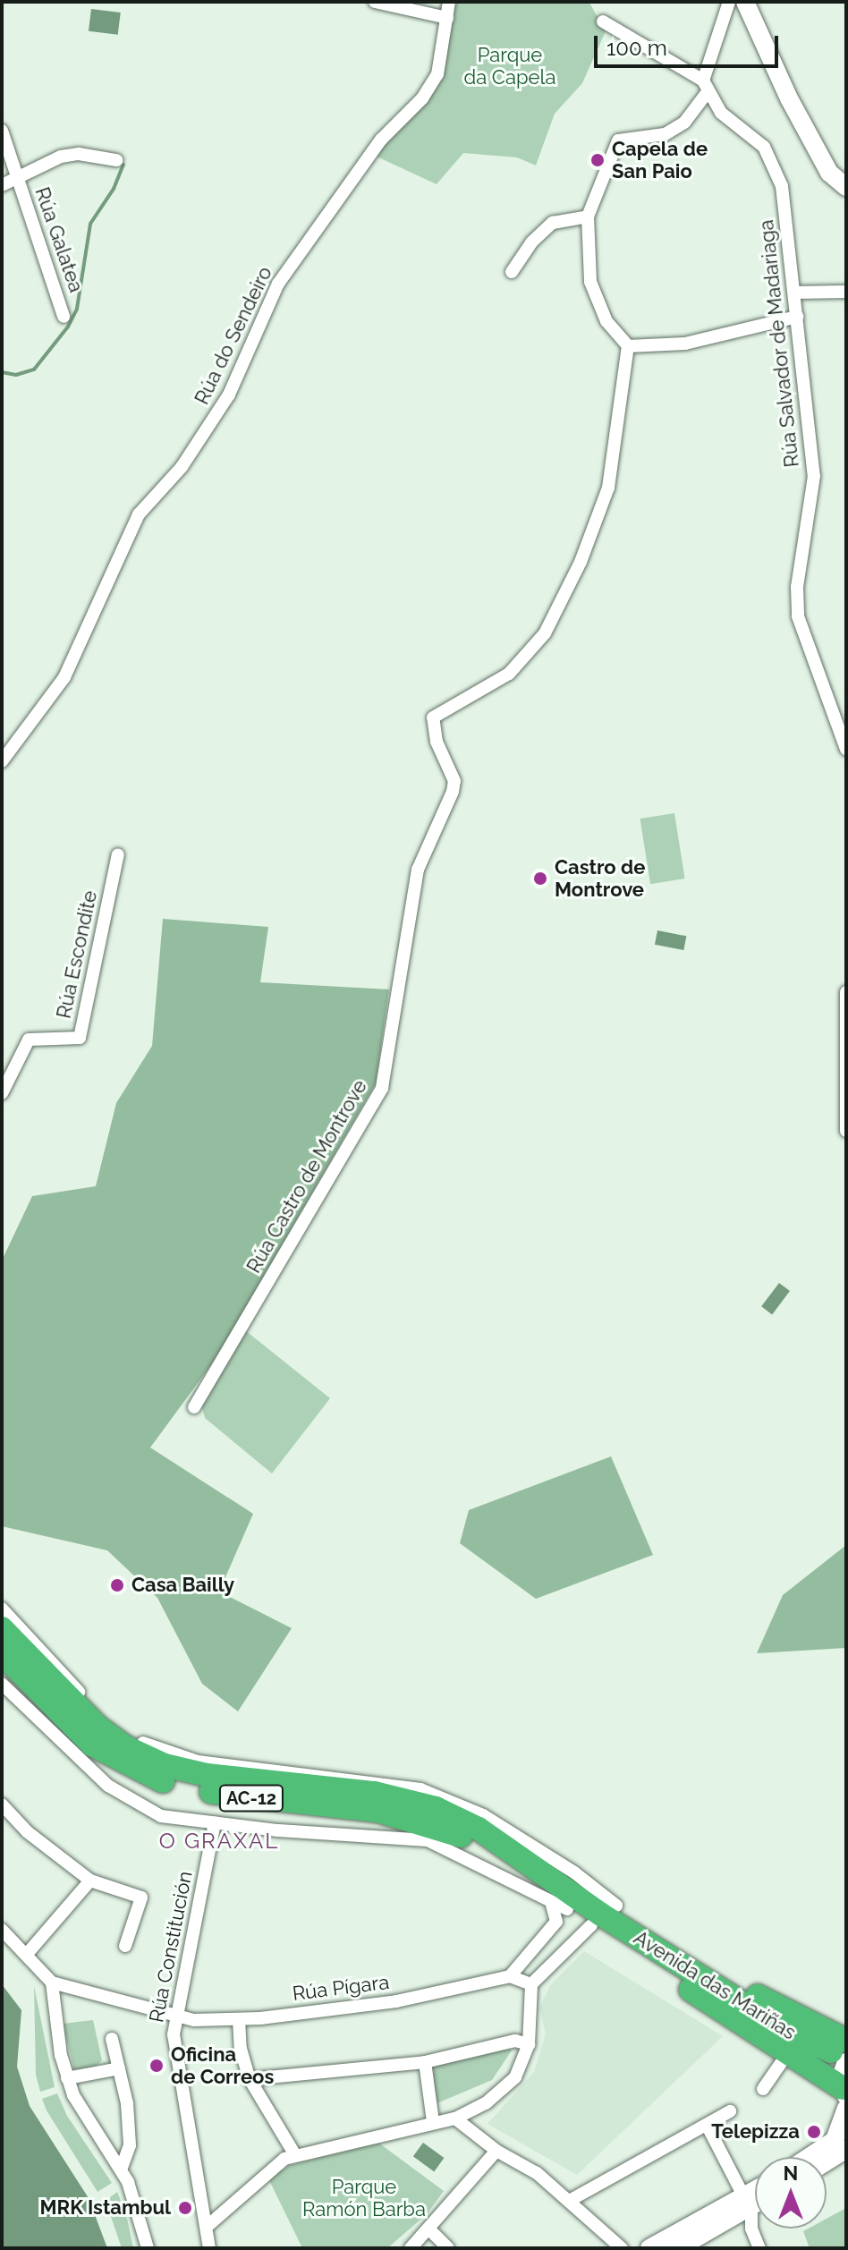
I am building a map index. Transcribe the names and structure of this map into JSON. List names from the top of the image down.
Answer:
{
  "streets": {
    "highway": ["AC-12", "Avenida das Mariñas"],
    "street": [
      "Rúa Galatea",
      "Rúa do Sendeiro",
      "Rúa Salvador de Madariaga",
      "Rúa Escondite",
      "Rúa Castro de Montrove",
      "Rúa Constitución",
      "Rúa Pígara"
    ]
  },
  "crossings": [
    ["Rúa Constitución", "Rúa Pígara"]
  ],
  "districts": ["O GRAXAL"],
  "parks": ["Parque da Capela", "Parque Ramón Barba"],
  "places": [
    "Capela de San Paio",
    "Castro de Montrove",
    "Casa Bailly",
    "Oficina de Correos",
    "Telepizza",
    "MRK Istambul"
  ],
  "scale_bar": "100 m",
  "north": "top"
}
